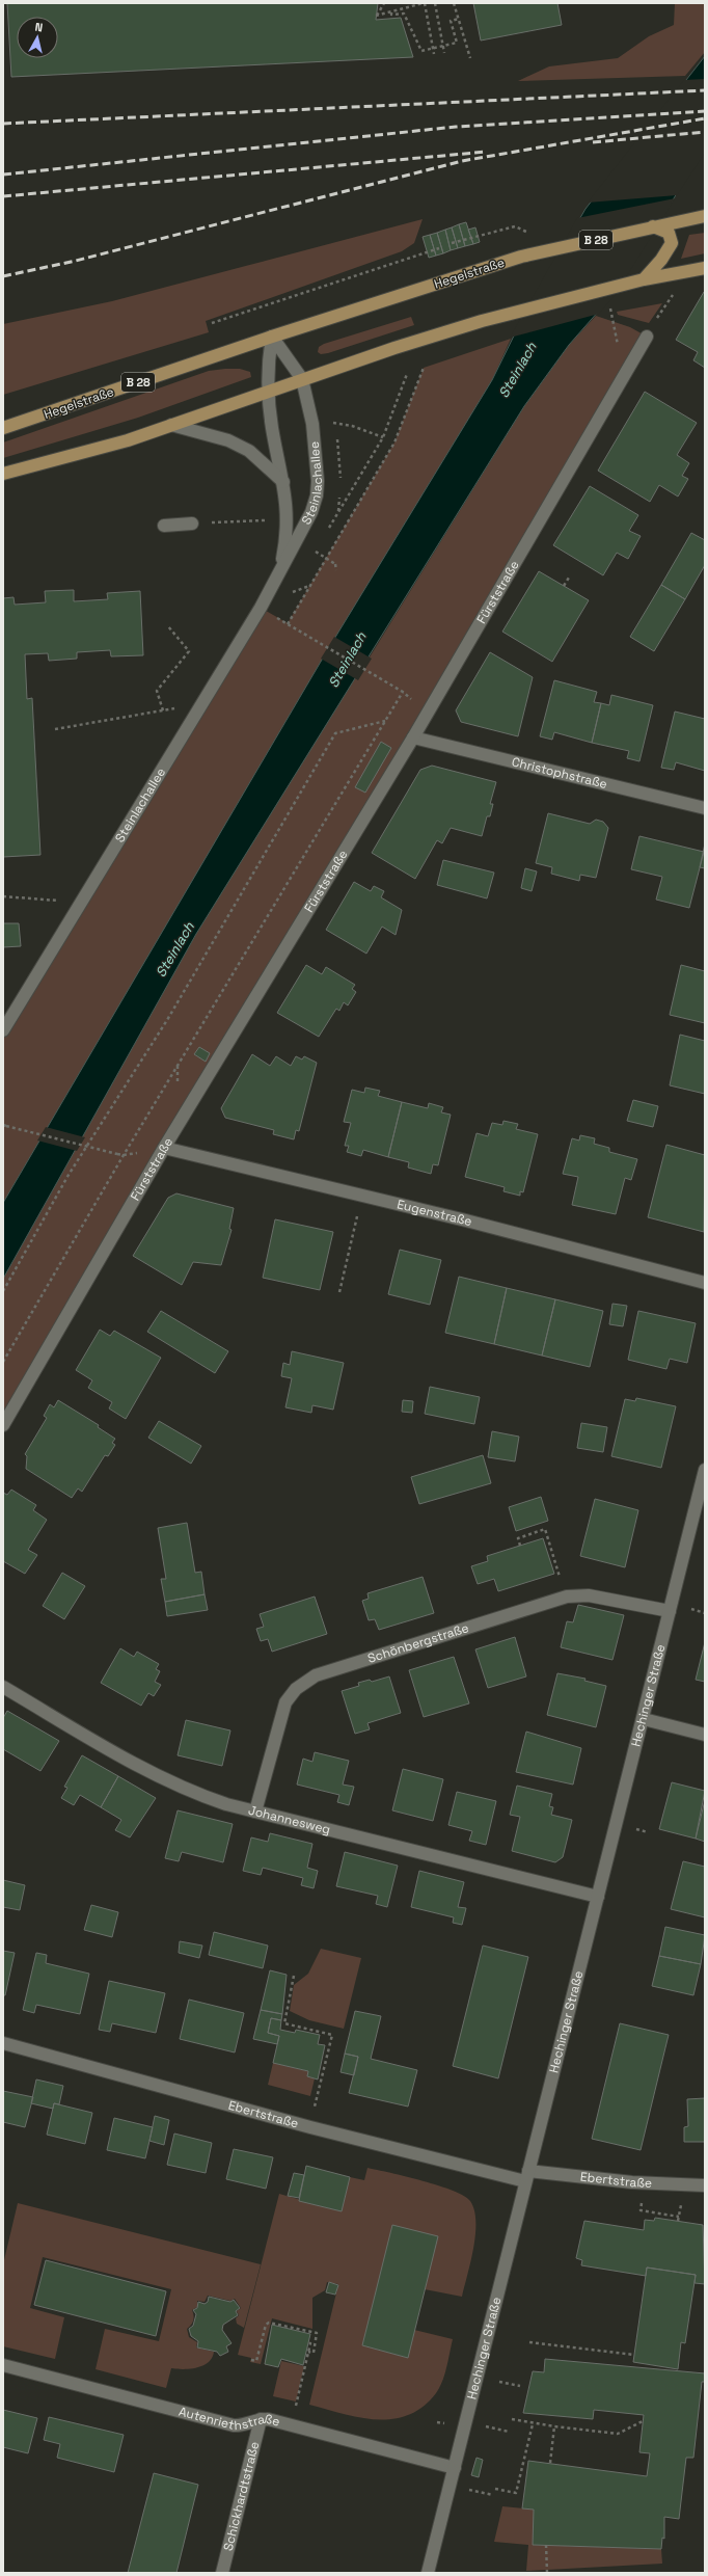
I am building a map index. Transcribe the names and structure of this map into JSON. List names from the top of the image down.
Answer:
{
  "streets": {
    "main road": ["B 28", "Hegelstraße"],
    "street": [
      "Steinlachallee",
      "Fürststraße",
      "Christophstraße",
      "Eugenstraße",
      "Schönbergstraße",
      "Hechinger Straße",
      "Johannesweg",
      "Ebertstraße",
      "Autenriethstraße",
      "Schickhardtstraße"
    ]
  },
  "crossings": [
    ["B 28", "Hegelstraße"],
    ["Fürststraße", "Christophstraße"],
    ["Fürststraße", "Eugenstraße"],
    ["Schönbergstraße", "Hechinger Straße"],
    ["Schönbergstraße", "Johannesweg"],
    ["Hechinger Straße", "Johannesweg"],
    ["Hechinger Straße", "Ebertstraße"],
    ["Hechinger Straße", "Autenriethstraße"],
    ["Autenriethstraße", "Schickhardtstraße"]
  ],
  "water": ["Steinlach"],
  "north": "top"
}
